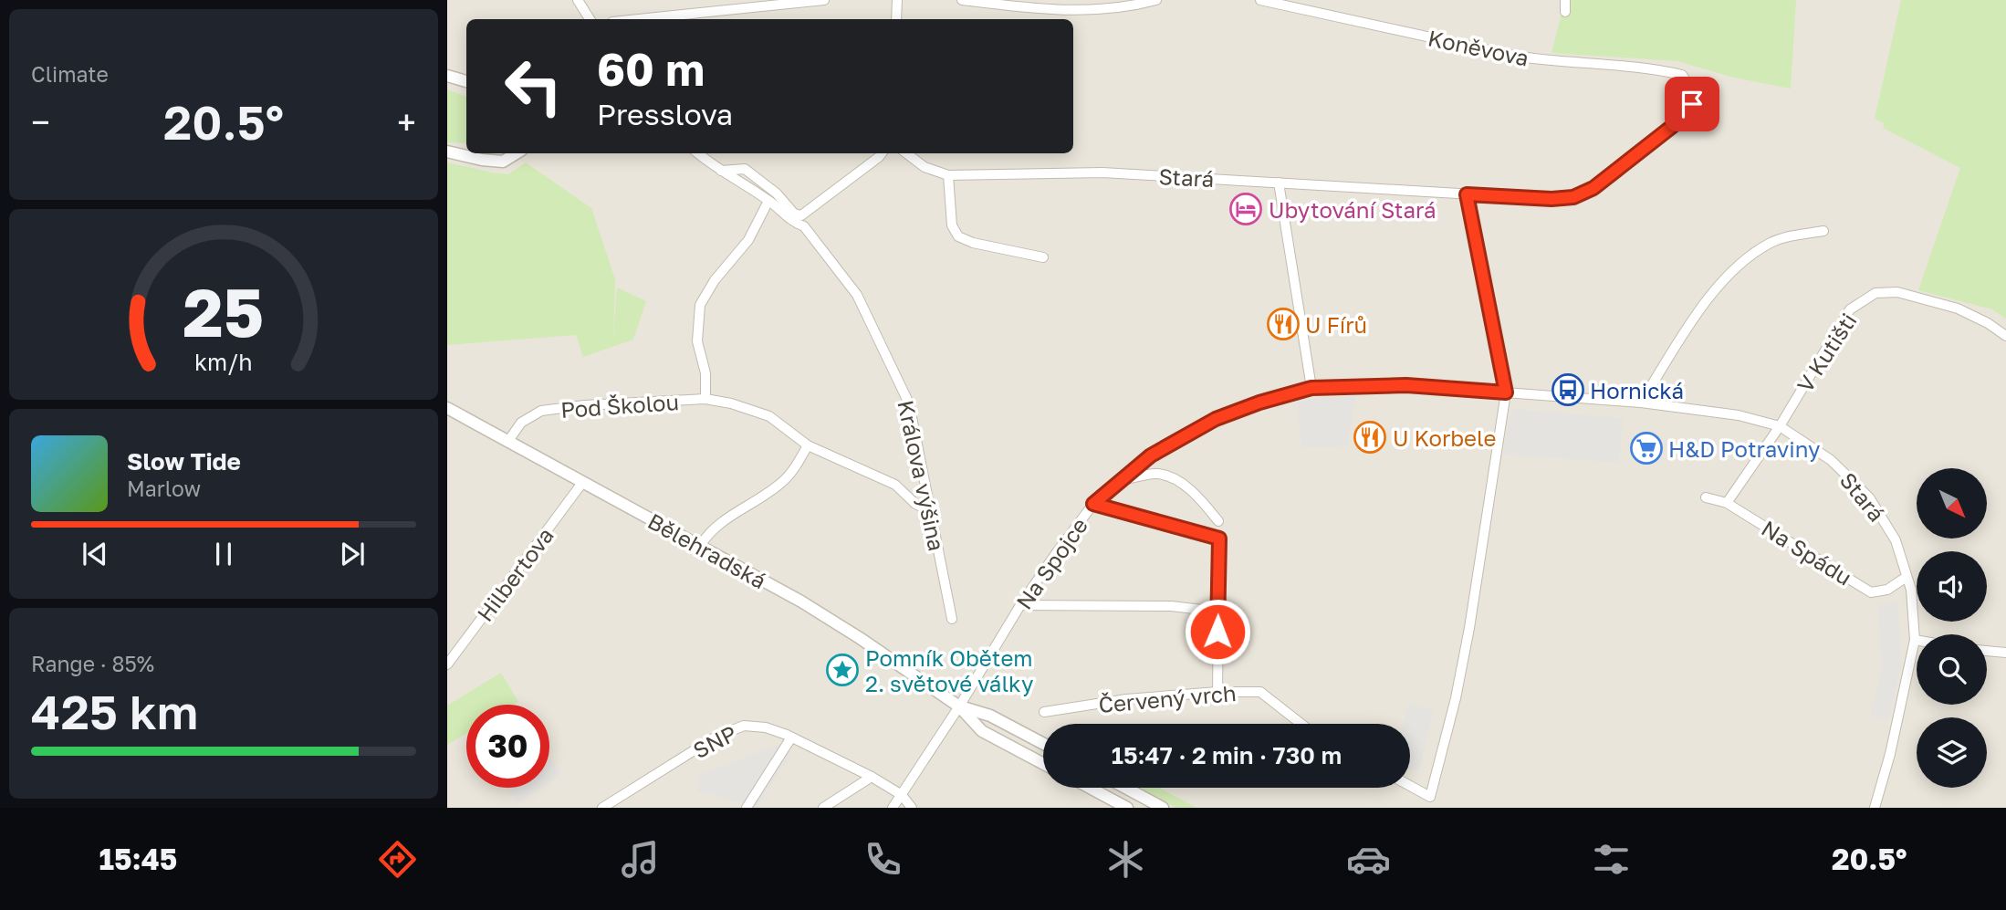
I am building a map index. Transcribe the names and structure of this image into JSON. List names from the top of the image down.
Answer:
{
  "streets": {
    "street": [
      "Koněvova",
      "Stará",
      "V Kutišti",
      "Pod Školou",
      "Králova výšina",
      "Bělehradská",
      "Na Spádu",
      "Na Spojce",
      "Hilbertova",
      "Červený vrch",
      "SNP"
    ]
  },
  "crossings": [
    ["Koněvova", "Stará"],
    ["Stará", "V Kutišti"],
    ["Stará", "Na Spádu"],
    ["Stará", "Na Spojce"],
    ["V Kutišti", "Na Spádu"],
    ["Pod Školou", "Králova výšina"],
    ["Pod Školou", "Bělehradská"],
    ["Bělehradská", "Na Spojce"],
    ["Bělehradská", "Hilbertova"],
    ["Na Spojce", "SNP"]
  ],
  "places": {
    "hotel": ["Ubytování Stará"],
    "restaurant": ["U Fírů", "U Korbele"],
    "bus stop": ["Hornická"],
    "supermarket": ["H&D Potraviny"],
    "place": ["Pomník Obětem 2. světové války"]
  },
  "north": "bottom right",
  "page": {
    "tile": [
      "Climate",
      ["Range · 85%", "425 km"]
    ],
    "turn": ["60 m", "Presslova"],
    "heat": ["−", "20.5°", "+"],
    "song": ["Slow Tide", "Marlow"],
    "limit": "30",
    "trip": "15:47 · 2 min · 730 m",
    "tabs": ["15:45", "20.5°"],
    "gauge": ["25", "km/h"]
  }
}
